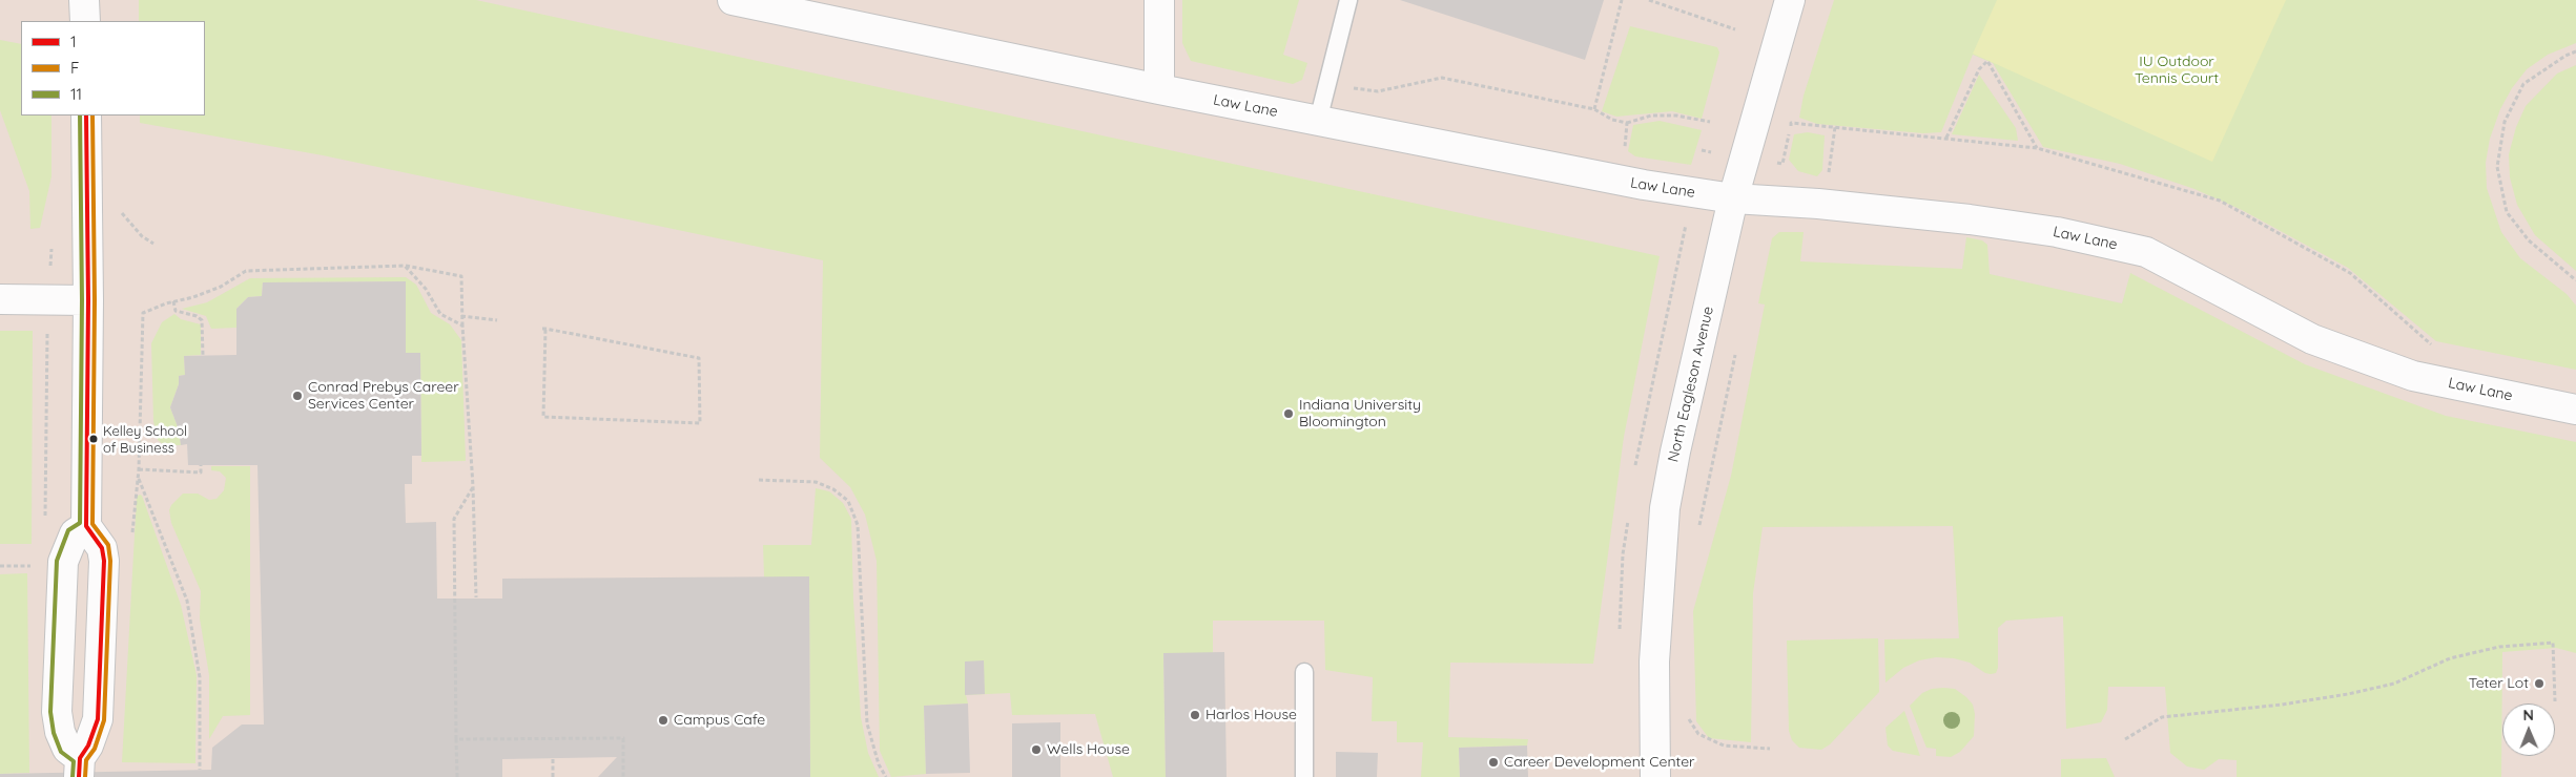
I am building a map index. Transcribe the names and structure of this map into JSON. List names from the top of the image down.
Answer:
{
  "streets": {
    "street": ["Law Lane", "North Eagleson Avenue"]
  },
  "crossings": [
    ["Law Lane", "North Eagleson Avenue"]
  ],
  "parks": ["IU Outdoor Tennis Court"],
  "places": [
    "Conrad Prebys Career Services Center",
    "Indiana University Bloomington",
    "Kelley School of Business",
    "Teter Lot",
    "Harlos House",
    "Campus Cafe",
    "Wells House",
    "Career Development Center"
  ],
  "lines": ["transit line 1", "transit line F", "transit line 11"],
  "legend": ["1", "F", "11"],
  "north": "top"
}
